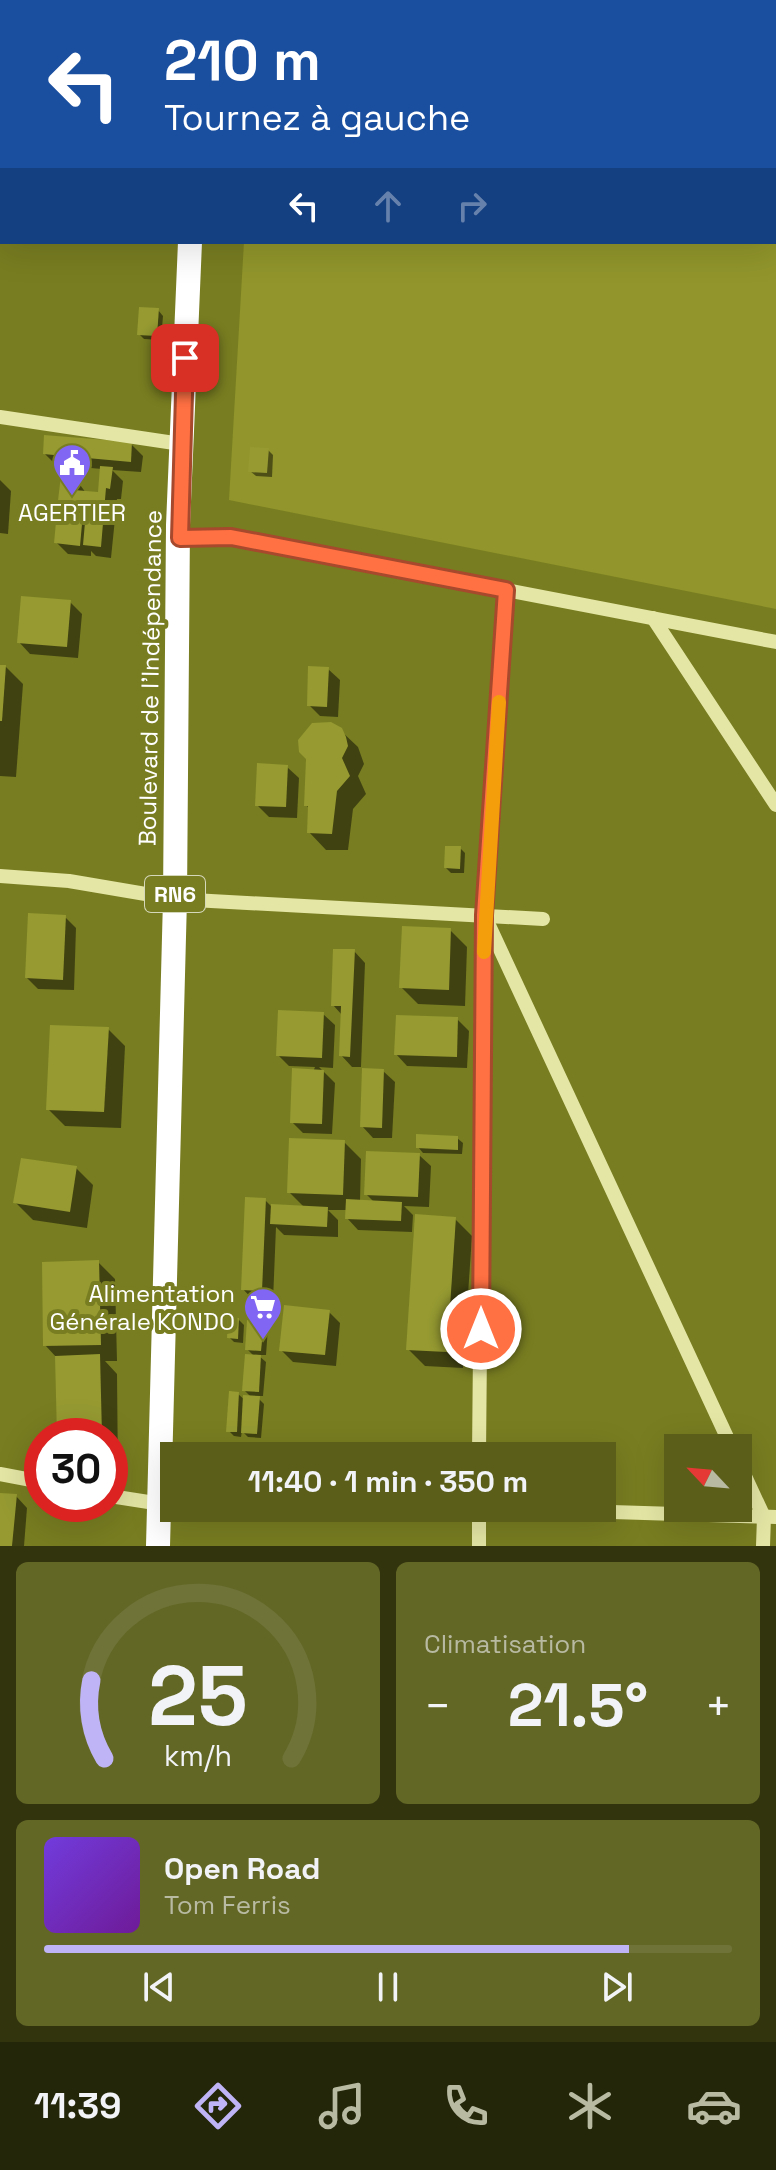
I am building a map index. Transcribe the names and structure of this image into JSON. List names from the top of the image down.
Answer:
{
  "streets": {
    "highway": ["Boulevard de l'Indépendance", "RN6"]
  },
  "places": {
    "public building": ["AGERTIER"],
    "supermarket": ["Alimentation Générale KONDO"]
  },
  "north": "top left",
  "page": {
    "turn": ["210 m", "Tournez à gauche"],
    "limit": "30",
    "trip": "11:40 · 1 min · 350 m",
    "tile": "Climatisation",
    "heat": ["−", "21.5°", "+"],
    "song": ["Open Road", "Tom Ferris"],
    "tabs": "11:39",
    "gauge": ["25", "km/h"]
  }
}
